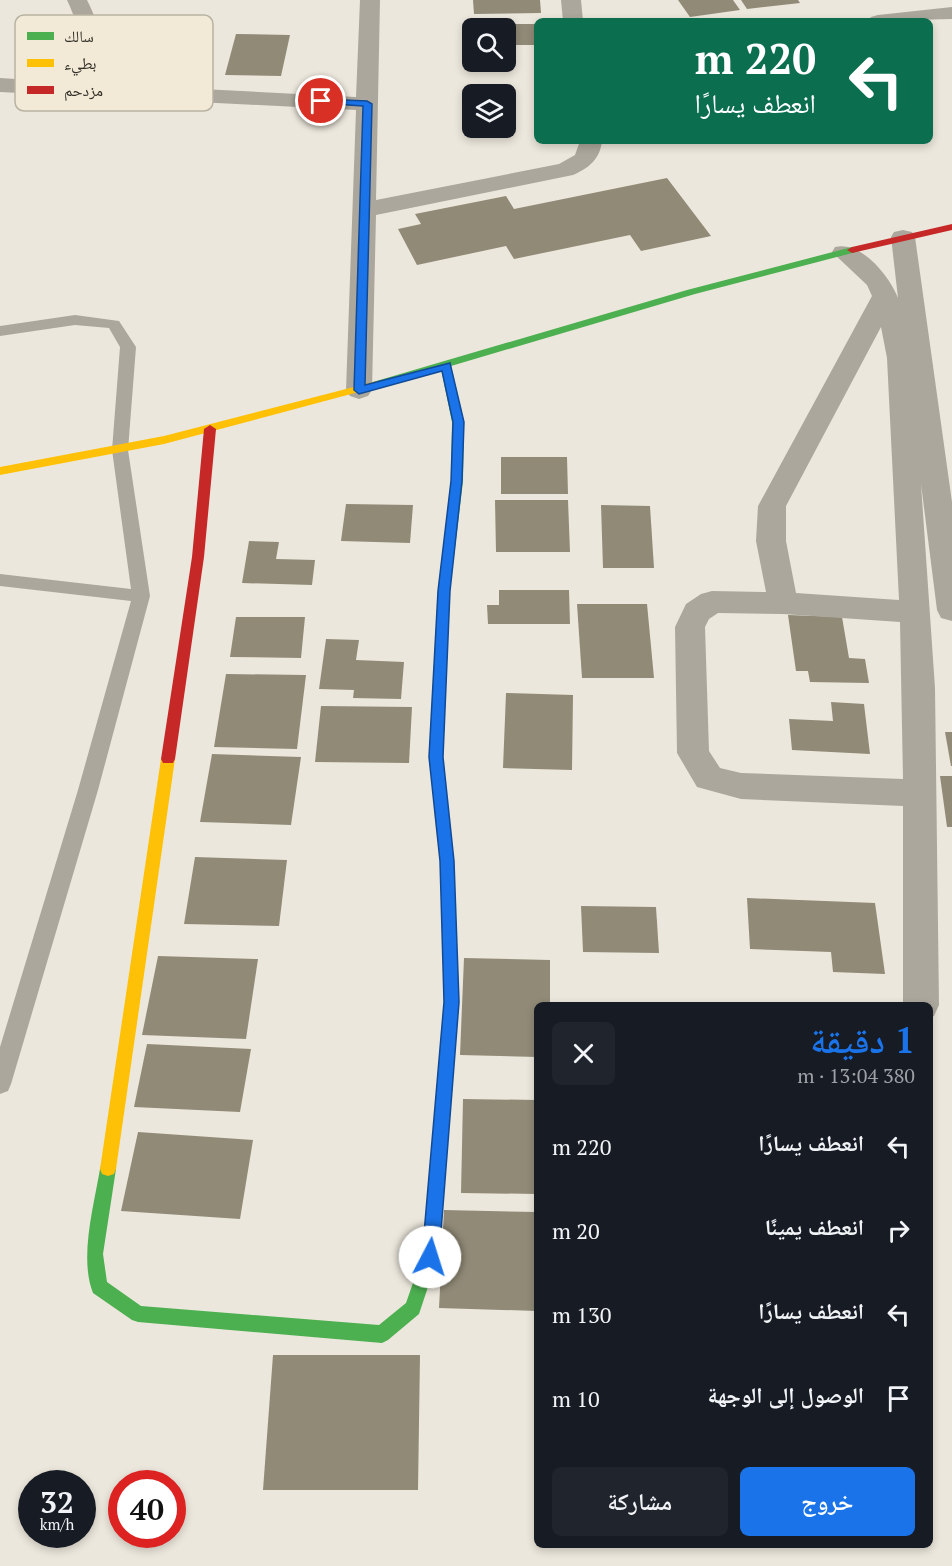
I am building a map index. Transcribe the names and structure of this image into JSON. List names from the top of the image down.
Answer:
{
  "legend": ["سالك", "بطيء", "مزدحم"],
  "page": {
    "turn": ["220 m", "انعطف يسارًا"],
    "heading": ["1 دقيقة", "380 m · 13:04"],
    "list": [
      {
        "name": "انعطف يسارًا",
        "value": "220 m"
      },
      {
        "name": "انعطف يمينًا",
        "value": "20 m"
      },
      {
        "name": "انعطف يسارًا",
        "value": "130 m"
      },
      {
        "name": "الوصول إلى الوجهة",
        "value": "10 m"
      }
    ],
    "buttons": ["خروج", "مشاركة"],
    "speed": "32 km/h",
    "limit": "40"
  }
}
